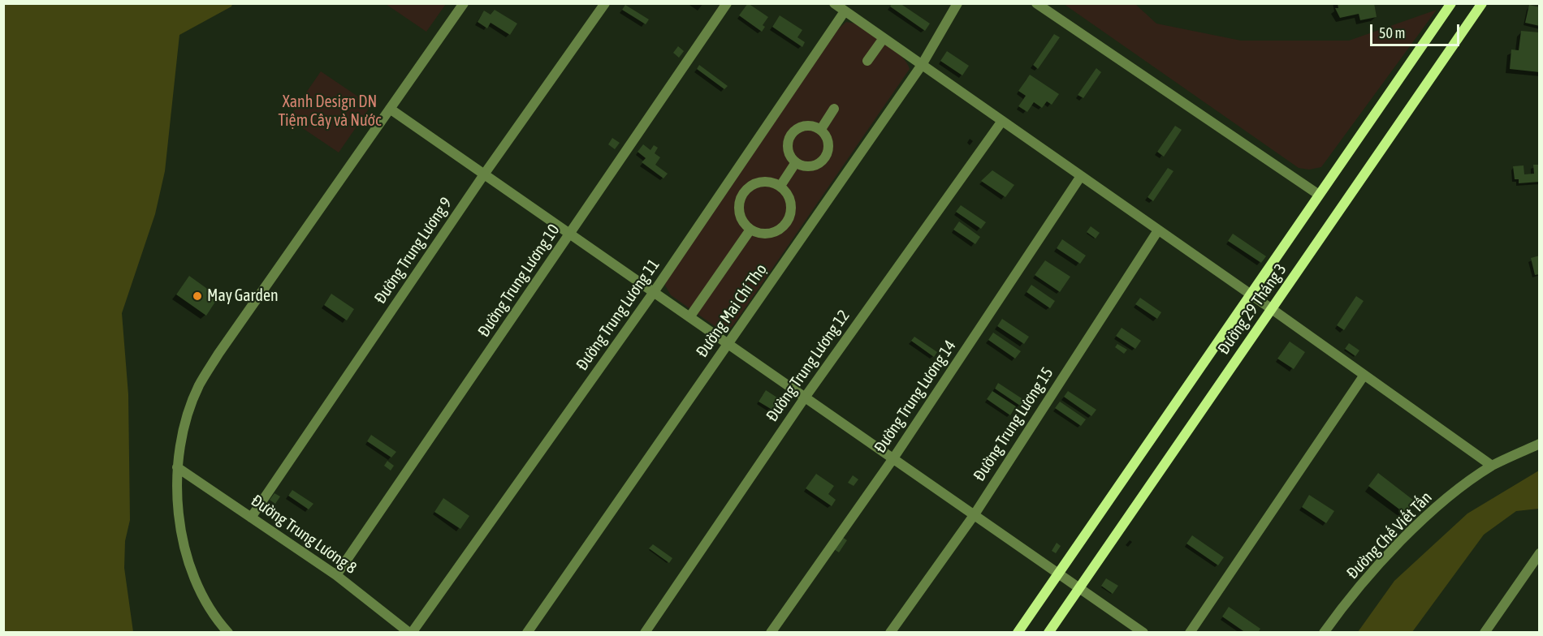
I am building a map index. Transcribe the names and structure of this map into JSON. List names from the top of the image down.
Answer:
{
  "streets": {
    "street": [
      "Đường Trung Lương 9",
      "Đường Trung Lương 10",
      "Đường 29 Tháng 3",
      "Đường Mai Chí Thọ",
      "Đường Trung Lương 11",
      "Đường Trung Lương 12",
      "Đường Trung Lương 14",
      "Đường Trung Lương 15",
      "Đường Trung Lương 8",
      "Đường Chế Viết Tấn"
    ]
  },
  "crossings": [
    ["Đường Trung Lương 9", "Đường Trung Lương 8"],
    ["Đường Trung Lương 10", "Đường Trung Lương 8"],
    ["Đường Trung Lương 11", "Đường Trung Lương 8"]
  ],
  "parks": ["Xanh Design DN Tiệm Cây và Nước"],
  "places": ["May Garden"],
  "scale_bar": "50 m"
}
